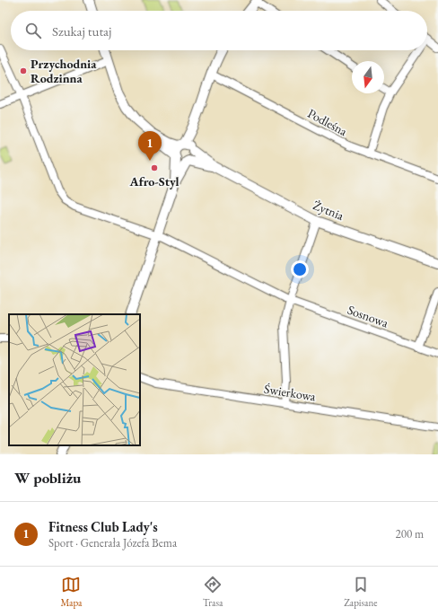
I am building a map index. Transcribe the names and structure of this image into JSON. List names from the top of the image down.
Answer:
{
  "streets": {
    "street": [
      "Podleśna",
      "Żytnia",
      "Sosnowa",
      "Świerkowa"
    ]
  },
  "places": ["Przychodnia Rodzinna", "Afro-Styl"],
  "north": "bottom",
  "page": {
    "search": "Szukaj tutaj",
    "pins": "1",
    "heading": "W pobliżu",
    "list": [
      {
        "mark": "1",
        "name": "Fitness Club Lady's",
        "note": "Sport · Generała Józefa Bema",
        "value": "200 m"
      }
    ],
    "nav": ["Mapa", "Trasa", "Zapisane"]
  }
}
